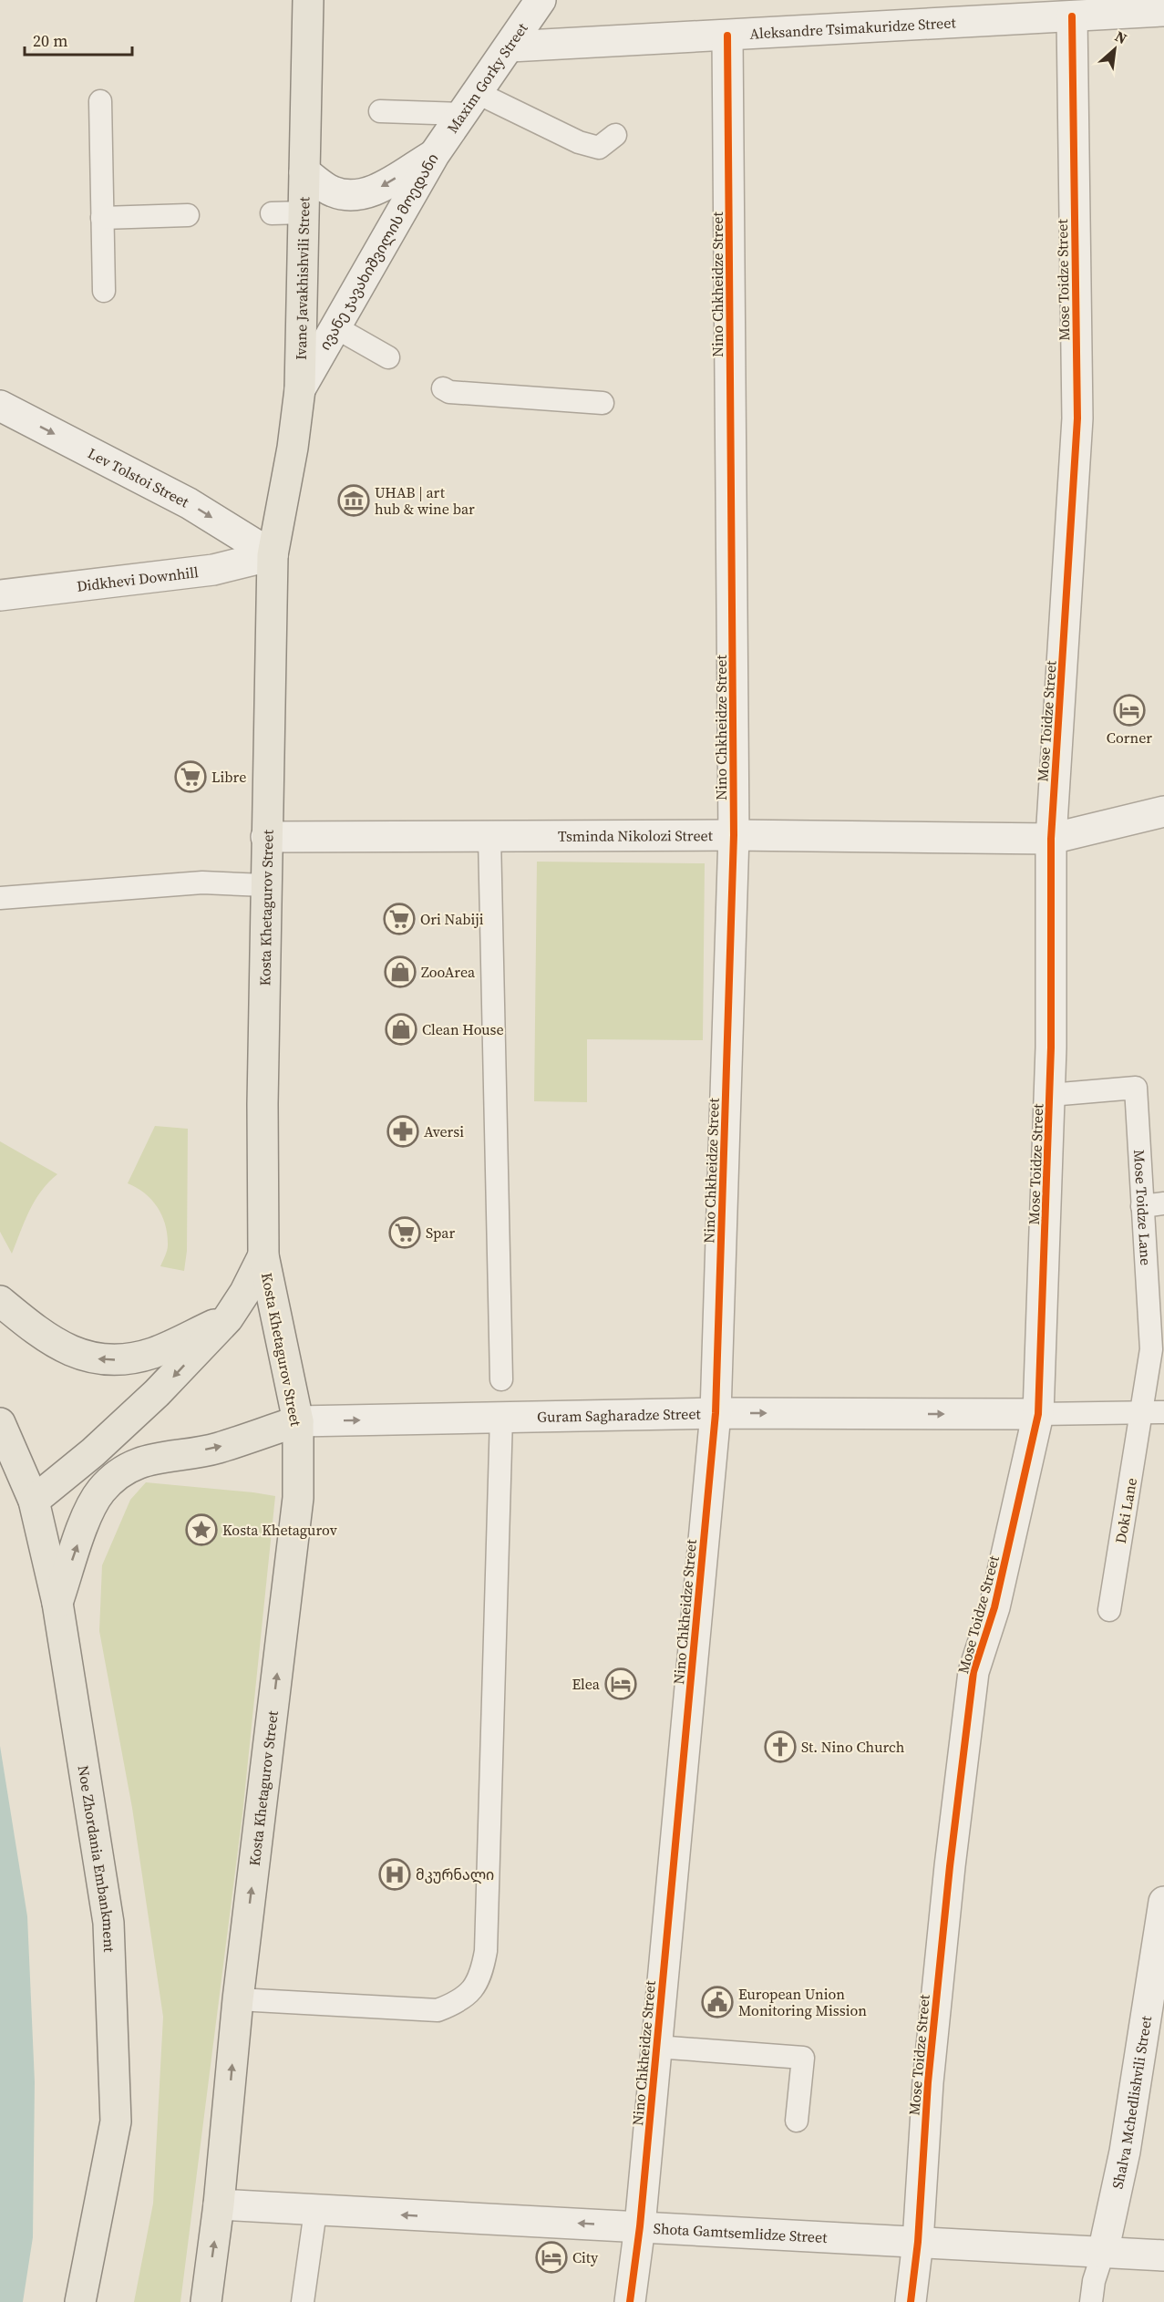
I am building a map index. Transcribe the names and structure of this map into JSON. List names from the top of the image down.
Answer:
{
  "streets": {
    "main road": ["Ivane Javakhishvili Street", "Kosta Khetagurov Street", "Noe Zhordania Embankment"],
    "street": [
      "Aleksandre Tsimakuridze Street",
      "Maxim Gorky Street",
      "ივანე ჯავახიშვილის მოედანი",
      "Mose Toidze Street",
      "Nino Chkheidze Street",
      "Lev Tolstoi Street",
      "Didkhevi Downhill",
      "Tsminda Nikolozi Street",
      "Guram Sagharadze Street",
      "Shalva Mchedlishvili Street",
      "Shota Gamtsemlidze Street"
    ],
    "lane": ["Mose Toidze Lane", "Doki Lane"]
  },
  "crossings": [
    ["Aleksandre Tsimakuridze Street", "Maxim Gorky Street"],
    ["Aleksandre Tsimakuridze Street", "Mose Toidze Street"],
    ["Aleksandre Tsimakuridze Street", "Nino Chkheidze Street"],
    ["Maxim Gorky Street", "ივანე ჯავახიშვილის მოედანი"],
    ["ივანე ჯავახიშვილის მოედანი", "Ivane Javakhishvili Street"],
    ["Ivane Javakhishvili Street", "Lev Tolstoi Street"],
    ["Ivane Javakhishvili Street", "Didkhevi Downhill"],
    ["Ivane Javakhishvili Street", "Kosta Khetagurov Street"],
    ["Mose Toidze Street", "Tsminda Nikolozi Street"],
    ["Mose Toidze Street", "Mose Toidze Lane"],
    ["Mose Toidze Street", "Guram Sagharadze Street"],
    ["Mose Toidze Street", "Shota Gamtsemlidze Street"],
    ["Nino Chkheidze Street", "Tsminda Nikolozi Street"],
    ["Nino Chkheidze Street", "Guram Sagharadze Street"],
    ["Nino Chkheidze Street", "Shota Gamtsemlidze Street"],
    ["Lev Tolstoi Street", "Didkhevi Downhill"],
    ["Lev Tolstoi Street", "Kosta Khetagurov Street"],
    ["Didkhevi Downhill", "Kosta Khetagurov Street"],
    ["Tsminda Nikolozi Street", "Kosta Khetagurov Street"],
    ["Kosta Khetagurov Street", "Guram Sagharadze Street"],
    ["Kosta Khetagurov Street", "Shota Gamtsemlidze Street"],
    ["Mose Toidze Lane", "Doki Lane"],
    ["Shalva Mchedlishvili Street", "Shota Gamtsemlidze Street"]
  ],
  "one_way": ["Lev Tolstoi Street", "Kosta Khetagurov Street", "Guram Sagharadze Street"],
  "places": {
    "museum": ["UHAB | art hub & wine bar"],
    "hotel": ["Corner", "Elea", "City"],
    "supermarket": ["Libre", "Ori Nabiji", "Spar"],
    "shop": ["ZooArea", "Clean House"],
    "pharmacy": ["Aversi"],
    "place": ["Kosta Khetagurov"],
    "church": ["St. Nino Church"],
    "hospital": ["მკურნალი"],
    "public building": ["European Union Monitoring Mission"]
  },
  "scale_bar": "20 m",
  "north": "top right"
}
